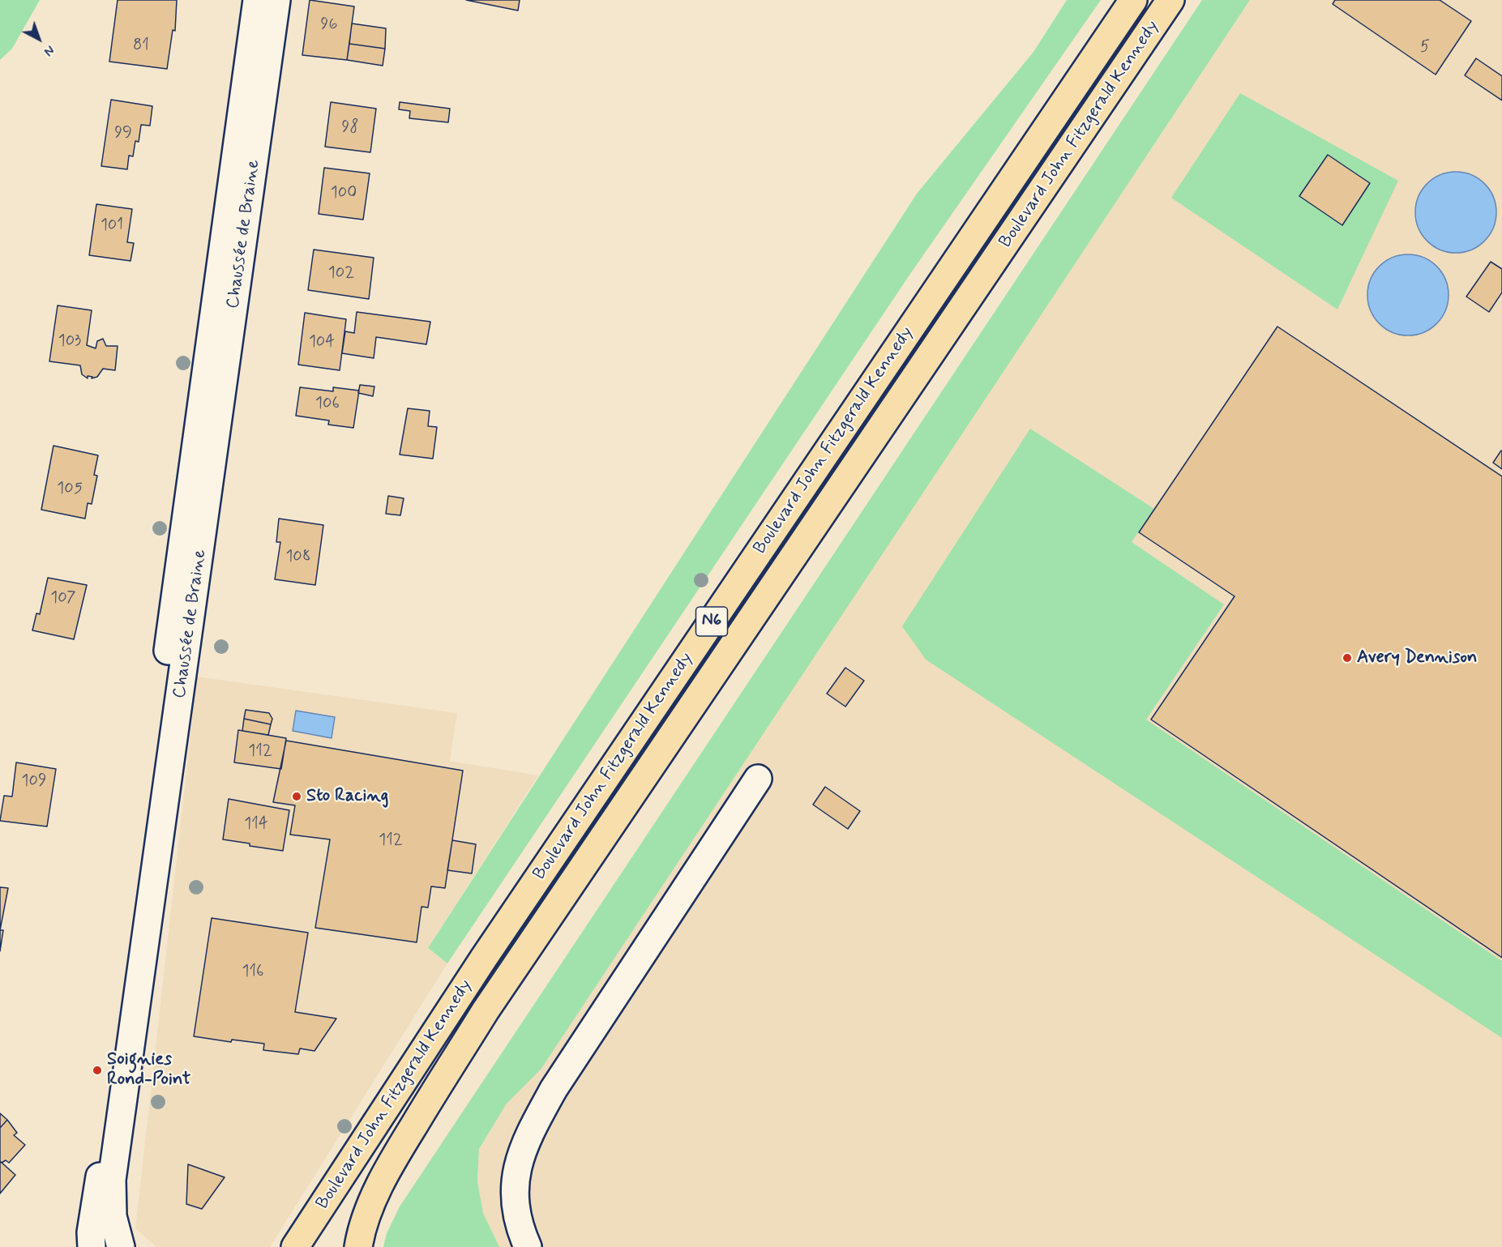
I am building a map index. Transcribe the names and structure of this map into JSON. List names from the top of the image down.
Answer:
{
  "streets": {
    "main road": ["Boulevard John Fitzgerald Kennedy", "N6"],
    "street": ["Chaussée de Braine"]
  },
  "places": ["Avery Dennison", "Sto Racing", "Soignies Rond-Point"],
  "house_numbers": [
    "96",
    "81",
    "5",
    "98",
    "99",
    "100",
    "101",
    "102",
    "103",
    "104",
    "106",
    "105",
    "108",
    "107",
    "112",
    "109",
    "114",
    "112",
    "116"
  ],
  "north": "bottom right"
}
